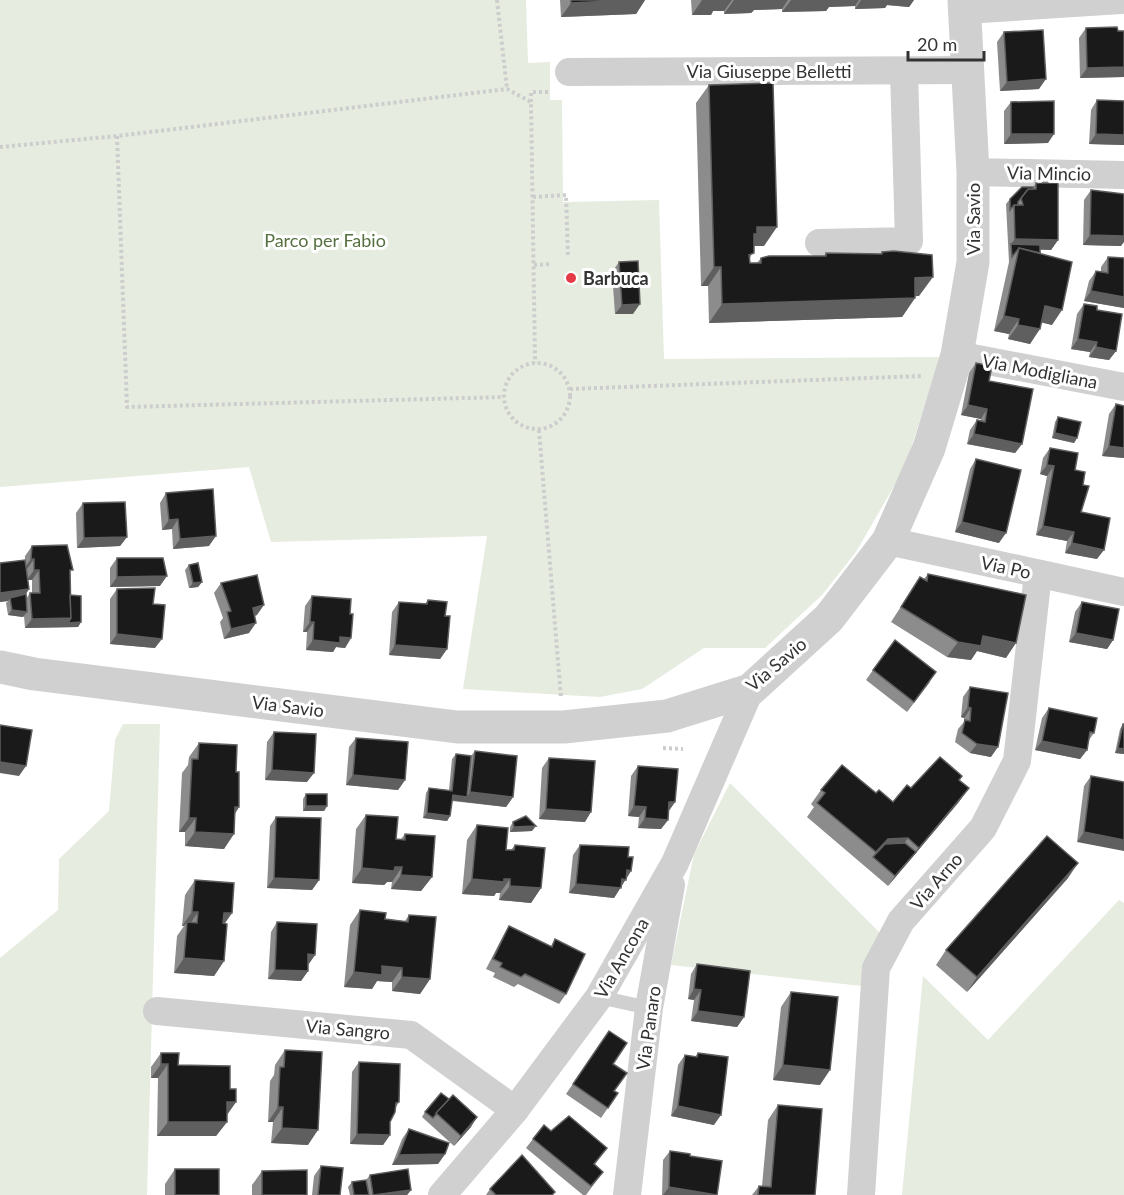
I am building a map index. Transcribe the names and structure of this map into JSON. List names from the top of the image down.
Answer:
{
  "streets": {
    "street": [
      "Via Giuseppe Belletti",
      "Via Mincio",
      "Via Savio",
      "Via Modigliana",
      "Via Po",
      "Via Arno",
      "Via Ancona",
      "Via Panaro",
      "Via Sangro"
    ]
  },
  "crossings": [
    ["Via Giuseppe Belletti", "Via Savio"],
    ["Via Mincio", "Via Savio"],
    ["Via Savio", "Via Modigliana"],
    ["Via Savio", "Via Po"],
    ["Via Savio", "Via Ancona"],
    ["Via Po", "Via Arno"],
    ["Via Ancona", "Via Panaro"],
    ["Via Ancona", "Via Sangro"]
  ],
  "parks": ["Parco per Fabio"],
  "places": ["Barbuca"],
  "scale_bar": "20 m"
}
